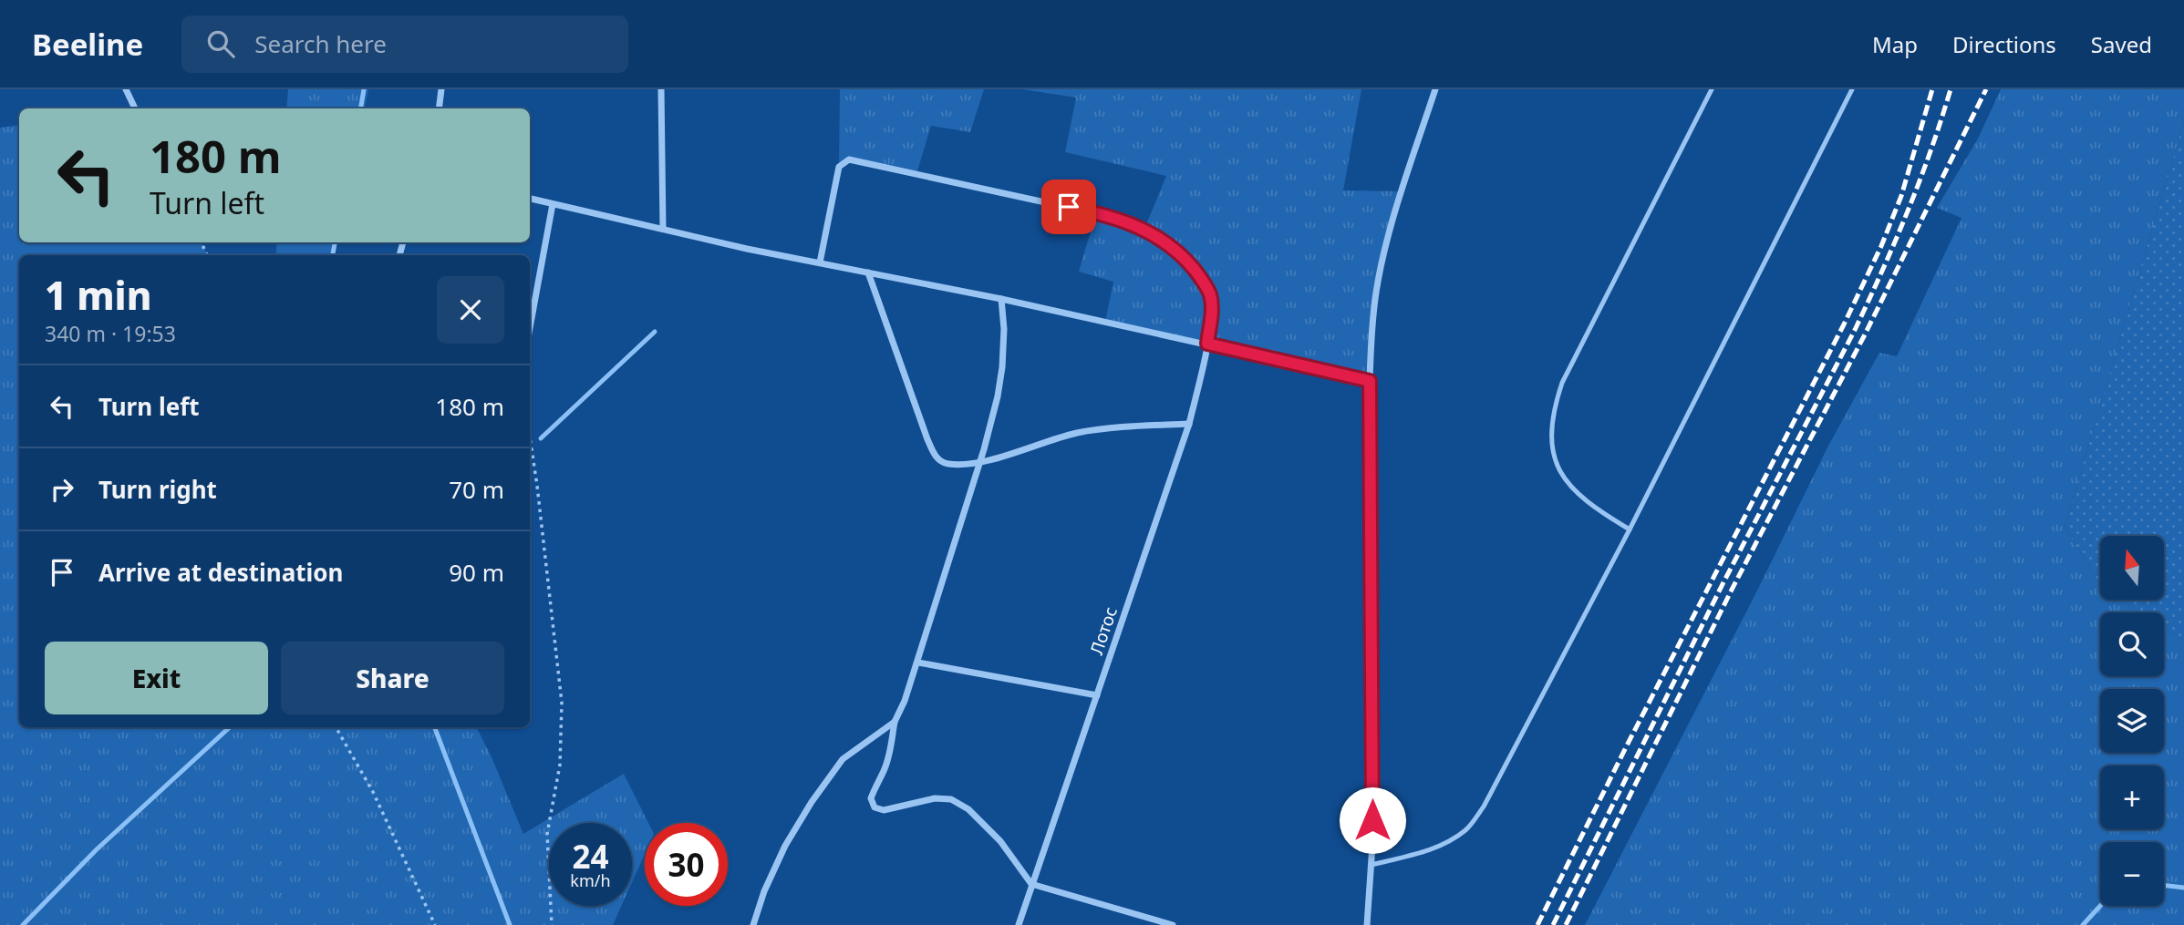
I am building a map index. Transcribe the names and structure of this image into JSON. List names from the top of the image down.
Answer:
{
  "streets": {
    "street": ["Лотос"]
  },
  "north": "top",
  "page": {
    "header": "Beeline",
    "search": "Search here",
    "nav": ["Map", "Directions", "Saved"],
    "turn": ["180 m", "Turn left"],
    "heading": ["1 min", "340 m · 19:53"],
    "list": [
      {
        "name": "Turn left",
        "value": "180 m"
      },
      {
        "name": "Turn right",
        "value": "70 m"
      },
      {
        "name": "Arrive at destination",
        "value": "90 m"
      }
    ],
    "map_buttons": ["+", "−"],
    "buttons": ["Exit", "Share"],
    "speed": "24 km/h",
    "limit": "30"
  }
}
